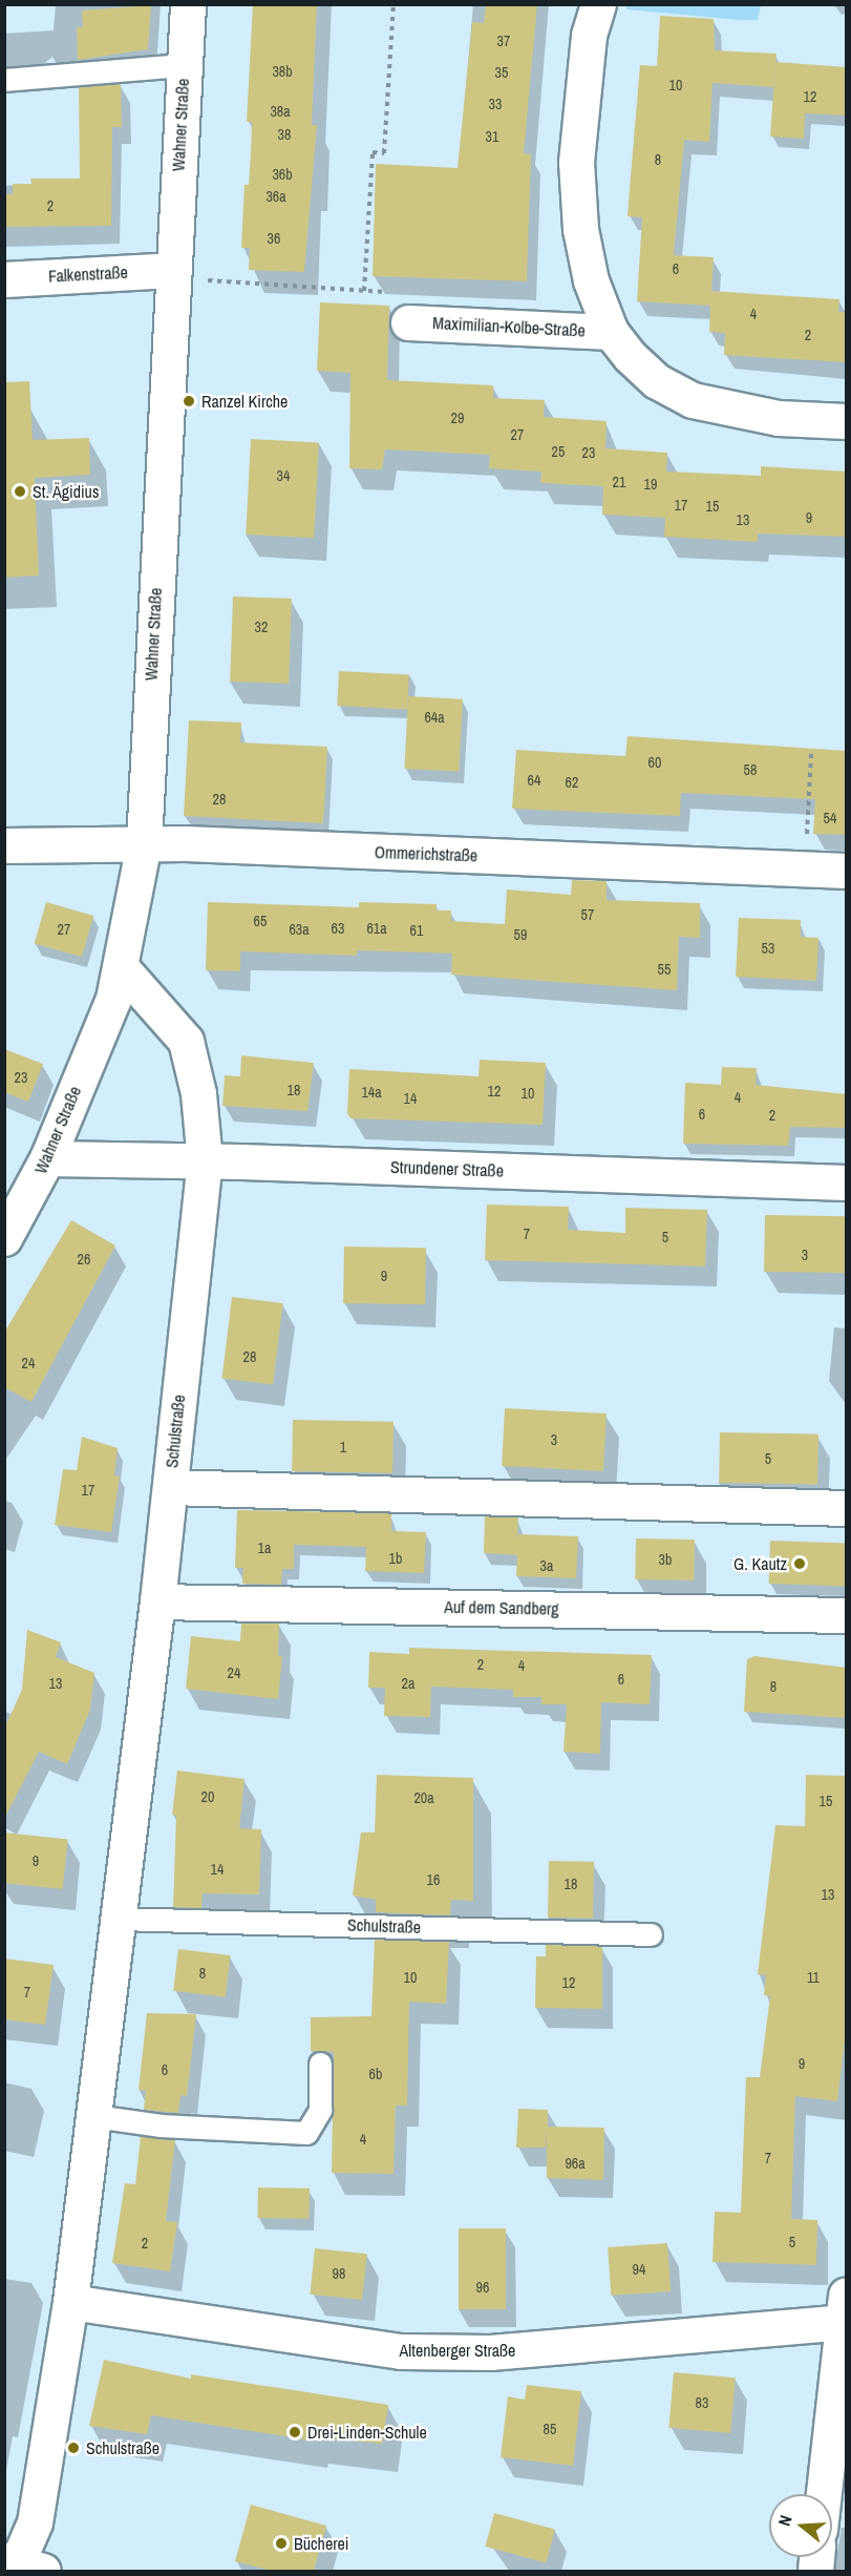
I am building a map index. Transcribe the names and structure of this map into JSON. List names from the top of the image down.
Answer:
{
  "streets": {
    "street": [
      "Wahner Straße",
      "Falkenstraße",
      "Maximilian-Kolbe-Straße",
      "Ommerichstraße",
      "Strundener Straße",
      "Schulstraße",
      "Auf dem Sandberg",
      "Altenberger Straße"
    ]
  },
  "crossings": [
    ["Wahner Straße", "Falkenstraße"],
    ["Wahner Straße", "Ommerichstraße"],
    ["Wahner Straße", "Strundener Straße"],
    ["Wahner Straße", "Schulstraße"],
    ["Strundener Straße", "Schulstraße"],
    ["Schulstraße", "Auf dem Sandberg"],
    ["Schulstraße", "Altenberger Straße"]
  ],
  "places": [
    "Ranzel Kirche",
    "St. Ägidius",
    "G. Kautz",
    "Drei-Linden-Schule",
    "Schulstraße",
    "Bücherei"
  ],
  "house_numbers": [
    "37",
    "38b",
    "35",
    "10",
    "12",
    "33",
    "38a",
    "38",
    "31",
    "8",
    "36b",
    "36a",
    "2",
    "36",
    "6",
    "4",
    "2",
    "29",
    "27",
    "25",
    "23",
    "34",
    "21",
    "19",
    "17",
    "15",
    "9",
    "13",
    "32",
    "64a",
    "60",
    "58",
    "64",
    "62",
    "28",
    "54",
    "57",
    "65",
    "63",
    "61a",
    "27",
    "63a",
    "61",
    "59",
    "53",
    "55",
    "23",
    "18",
    "12",
    "14a",
    "10",
    "4",
    "14",
    "6",
    "2",
    "7",
    "5",
    "3",
    "26",
    "9",
    "28",
    "24",
    "3",
    "1",
    "5",
    "17",
    "1a",
    "1b",
    "3b",
    "3a",
    "2",
    "4",
    "24",
    "6",
    "13",
    "2a",
    "8",
    "20",
    "20a",
    "15",
    "9",
    "14",
    "16",
    "18",
    "13",
    "8",
    "10",
    "11",
    "12",
    "7",
    "9",
    "6",
    "6b",
    "4",
    "7",
    "96a",
    "5",
    "2",
    "94",
    "98",
    "96",
    "83",
    "85"
  ],
  "north": "left"
}
